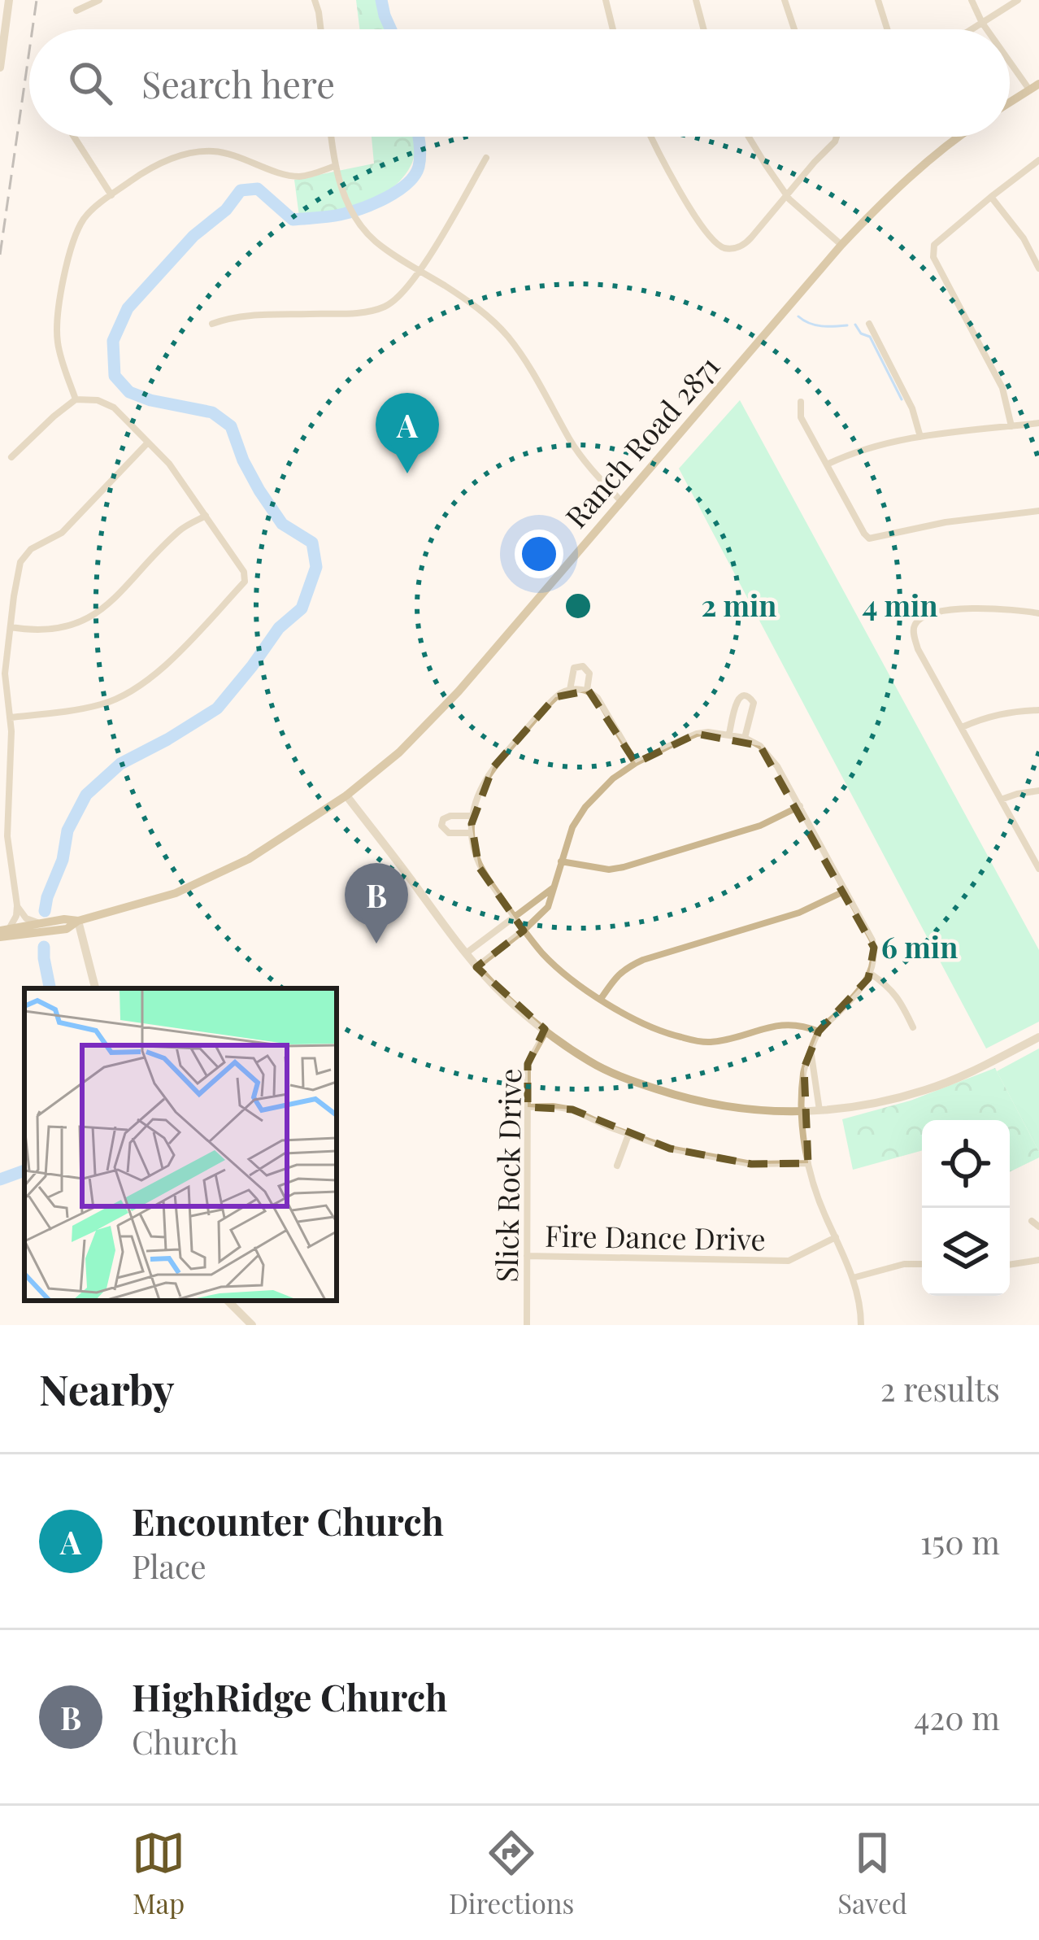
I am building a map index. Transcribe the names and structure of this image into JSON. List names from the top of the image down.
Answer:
{
  "streets": {
    "main road": ["Ranch Road 2871"],
    "street": ["Slick Rock Drive", "Fire Dance Drive"]
  },
  "crossings": [
    ["Slick Rock Drive", "Fire Dance Drive"]
  ],
  "page": {
    "search": "Search here",
    "pins": ["A", "B"],
    "heading": ["Nearby", "2 results"],
    "list": [
      {
        "mark": "A",
        "name": "Encounter Church",
        "note": "Place",
        "value": "150 m"
      },
      {
        "mark": "B",
        "name": "HighRidge Church",
        "note": "Church",
        "value": "420 m"
      }
    ],
    "nav": ["Map", "Directions", "Saved"]
  },
  "rings": ["2 min", "4 min", "6 min"]
}
